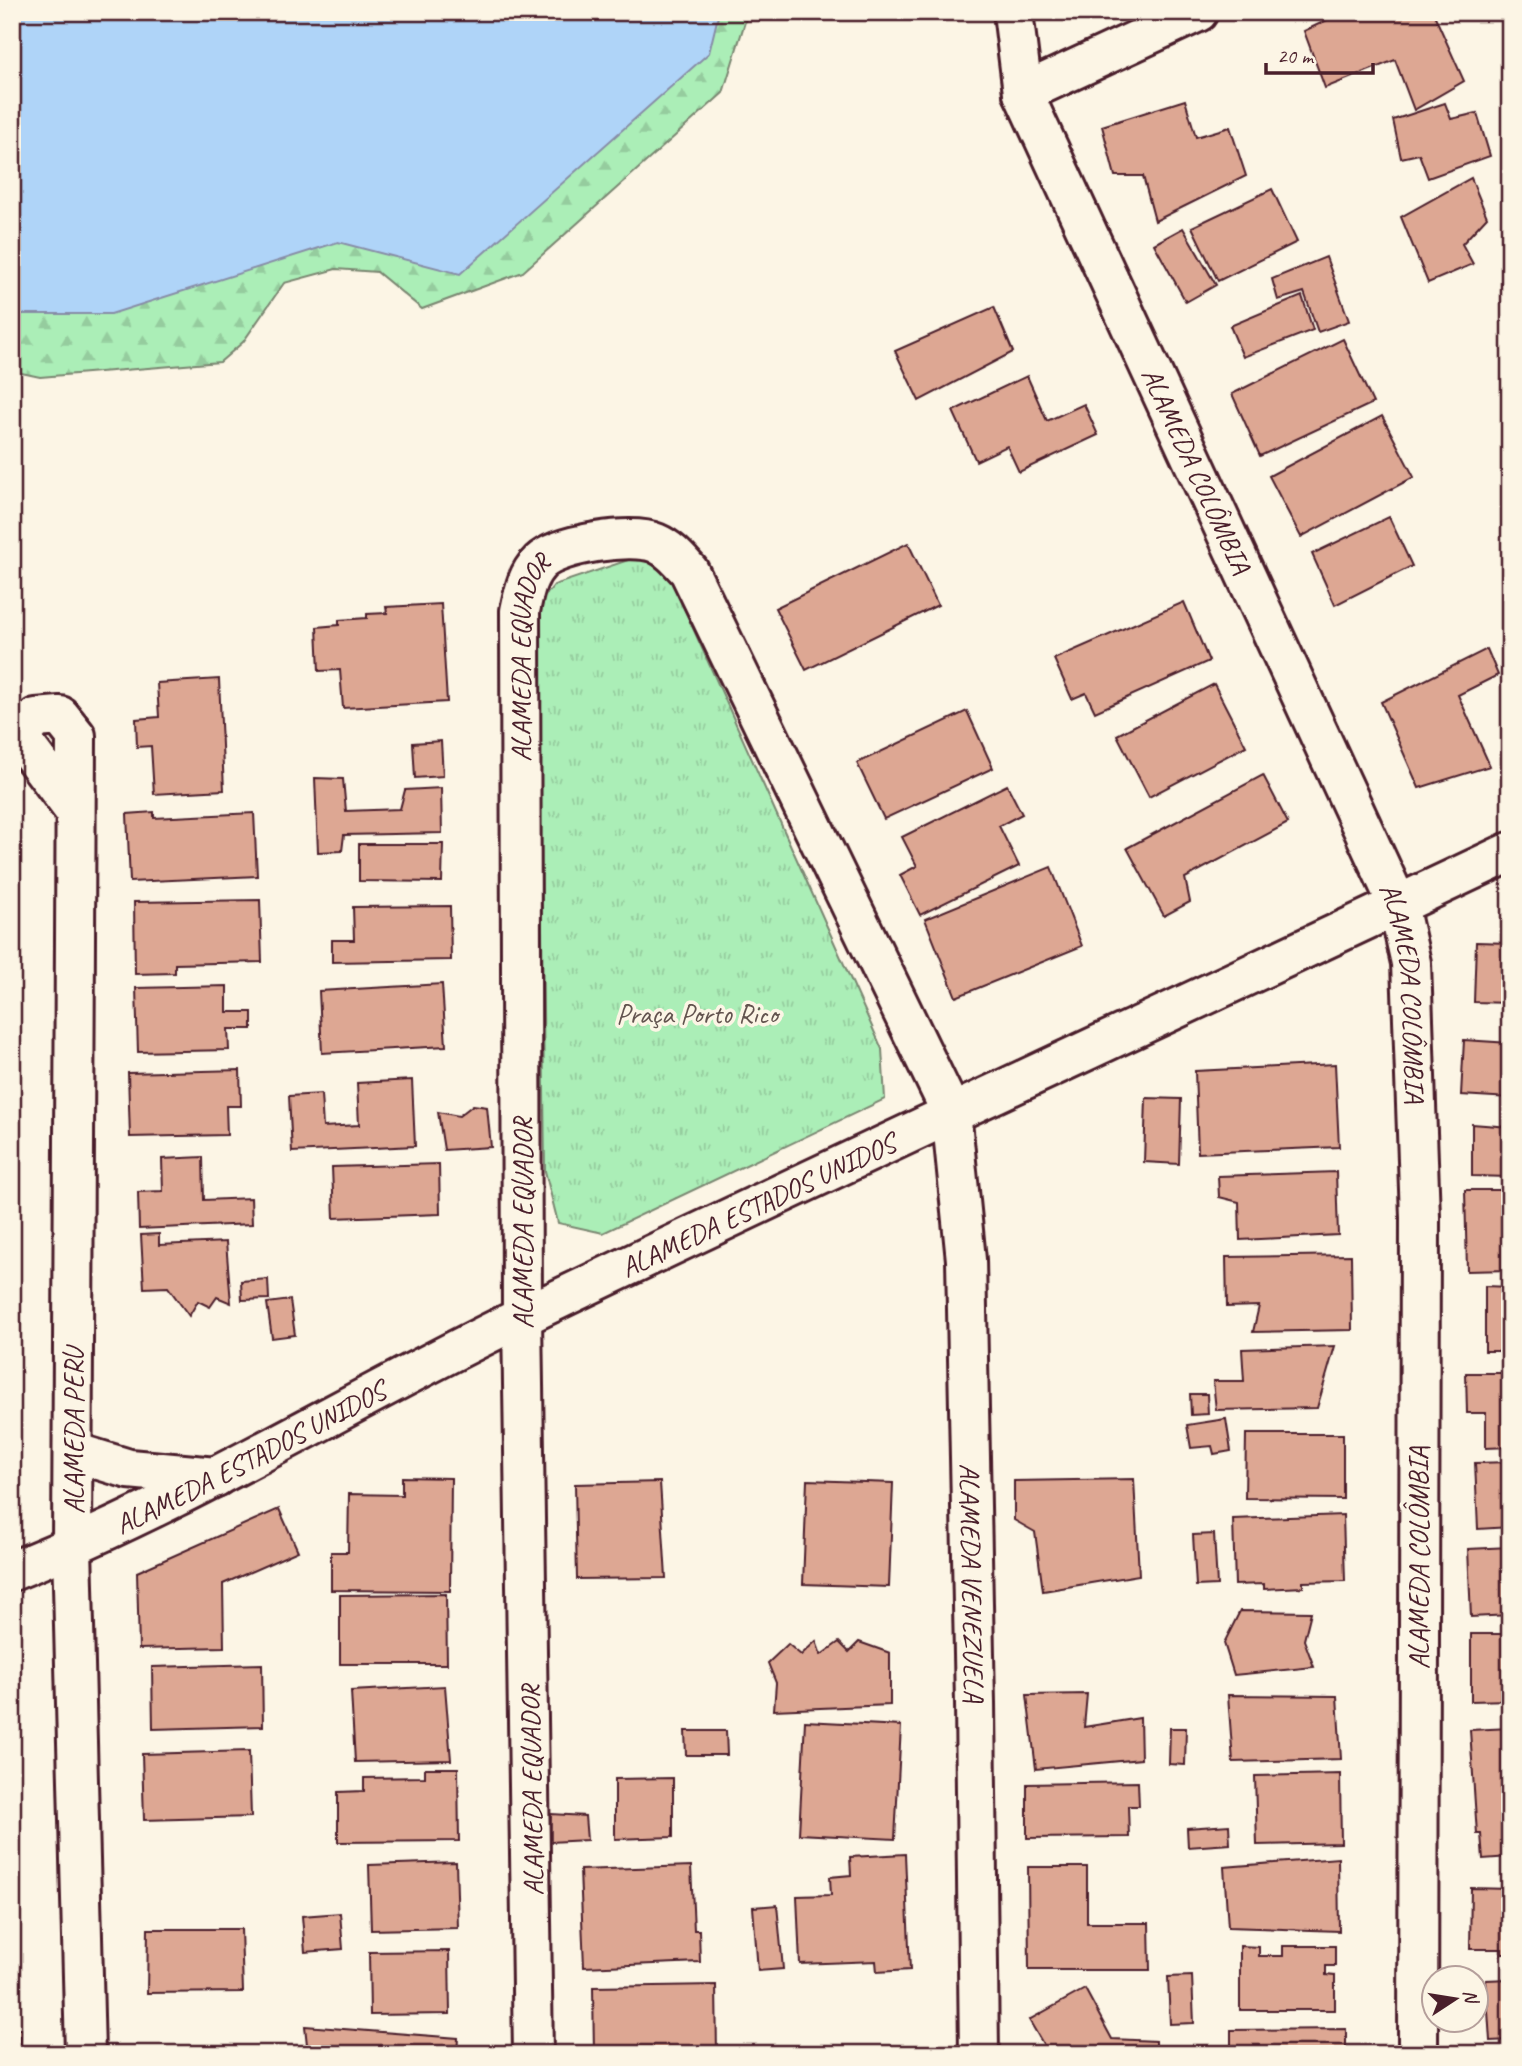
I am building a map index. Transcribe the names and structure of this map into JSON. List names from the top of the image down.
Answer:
{
  "streets": {
    "street": [
      "ALAMEDA COLÔMBIA",
      "ALAMEDA EQUADOR",
      "ALAMEDA ESTADOS UNIDOS",
      "ALAMEDA PERU",
      "ALAMEDA VENEZUELA"
    ]
  },
  "crossings": [
    ["ALAMEDA COLÔMBIA", "ALAMEDA ESTADOS UNIDOS"],
    ["ALAMEDA EQUADOR", "ALAMEDA ESTADOS UNIDOS"],
    ["ALAMEDA EQUADOR", "ALAMEDA VENEZUELA"],
    ["ALAMEDA ESTADOS UNIDOS", "ALAMEDA PERU"],
    ["ALAMEDA ESTADOS UNIDOS", "ALAMEDA VENEZUELA"]
  ],
  "parks": ["Praça Porto Rico"],
  "scale_bar": "20 m",
  "north": "right"
}
